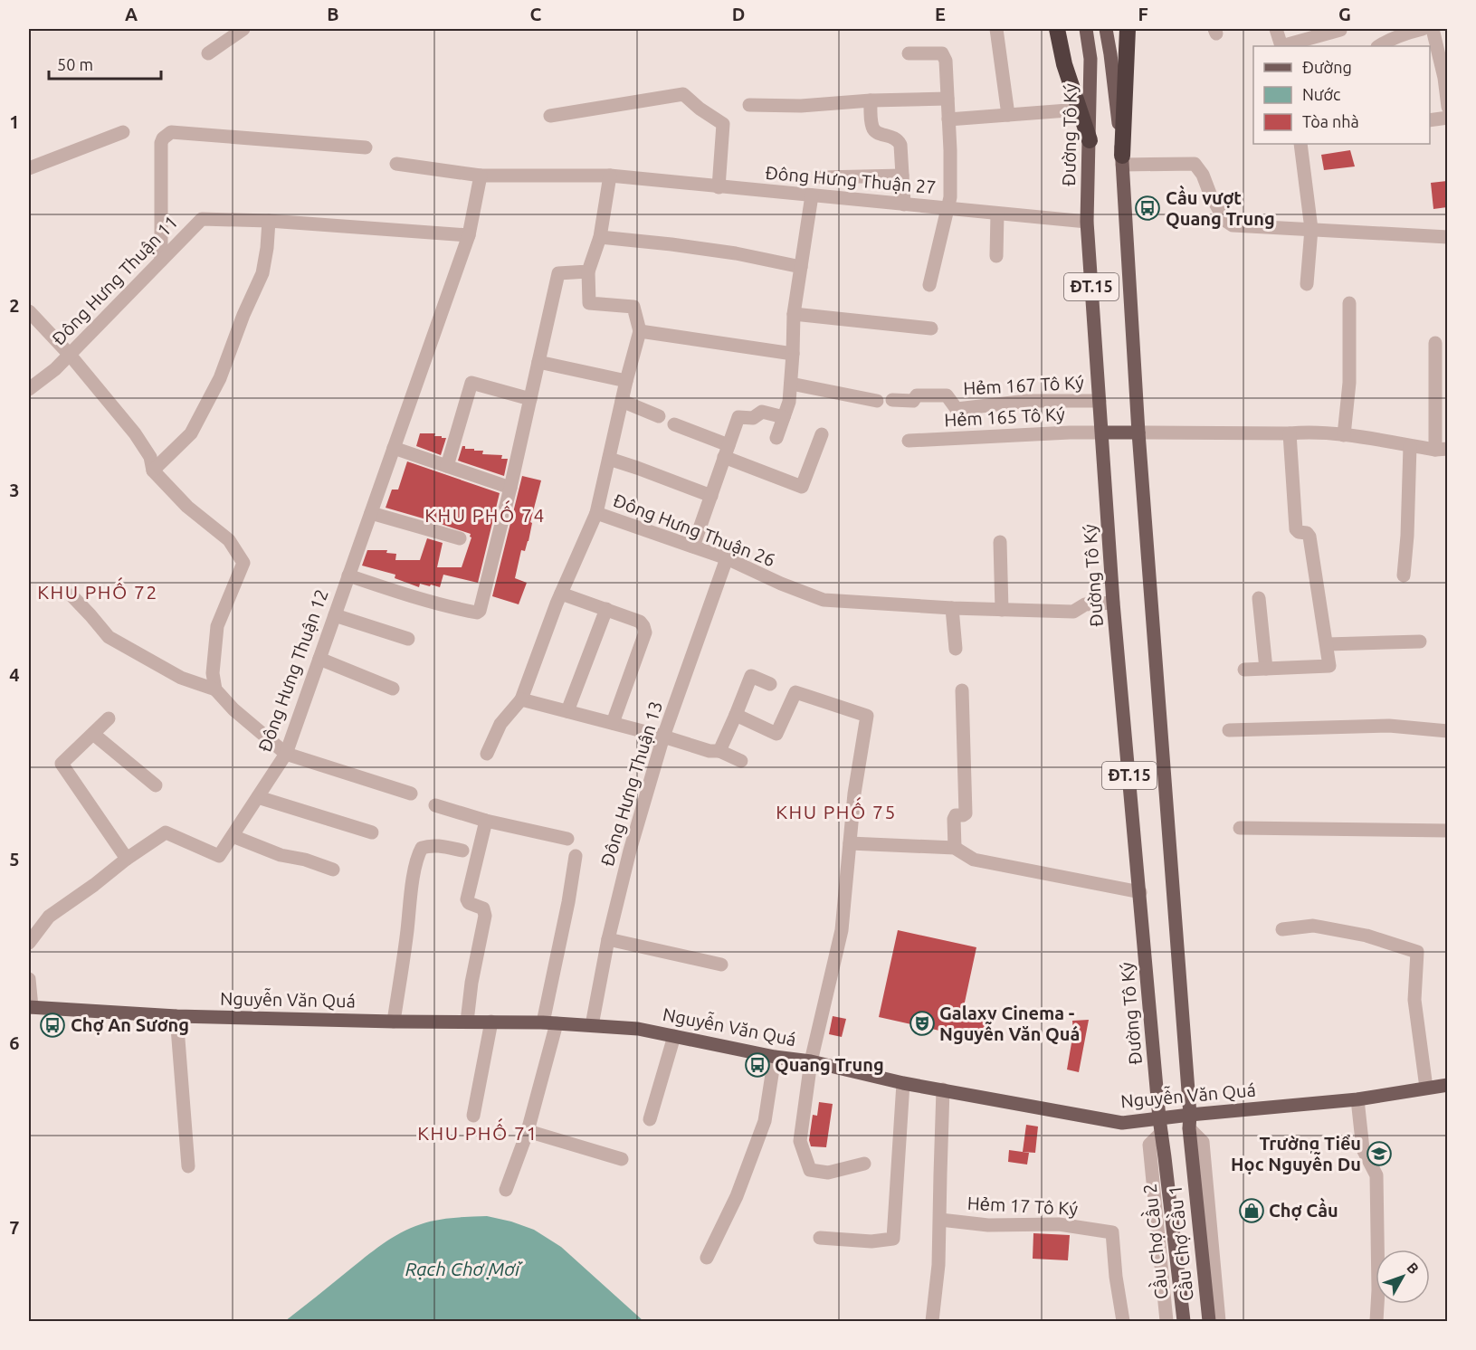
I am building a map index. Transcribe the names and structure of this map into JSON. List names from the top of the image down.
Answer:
{
  "streets": {
    "main road": [
      "Đường Tô Ký",
      "ĐT.15",
      "Nguyễn Văn Quá",
      "Cầu Chợ Cầu 2",
      "Cầu Chợ Cầu 1"
    ],
    "street": [
      "Đông Hưng Thuận 27",
      "Đông Hưng Thuận 11",
      "Hẻm 167 Tô Ký",
      "Hẻm 165 Tô Ký",
      "Đông Hưng Thuận 26",
      "Đông Hưng Thuận 12",
      "Đông Hưng Thuận 13",
      "Hẻm 17 Tô Ký"
    ]
  },
  "crossings": [
    ["Đường Tô Ký", "Đông Hưng Thuận 27"],
    ["Đường Tô Ký", "Hẻm 167 Tô Ký"],
    ["Đường Tô Ký", "Hẻm 165 Tô Ký"],
    ["Đường Tô Ký", "Đông Hưng Thuận 26"],
    ["Đường Tô Ký", "Nguyễn Văn Quá"],
    ["Đông Hưng Thuận 27", "Đông Hưng Thuận 12"],
    ["Đông Hưng Thuận 11", "Đông Hưng Thuận 12"],
    ["ĐT.15", "Nguyễn Văn Quá"],
    ["ĐT.15", "Cầu Chợ Cầu 1"],
    ["Đông Hưng Thuận 26", "Đông Hưng Thuận 13"],
    ["Đông Hưng Thuận 13", "Nguyễn Văn Quá"],
    ["Nguyễn Văn Quá", "Cầu Chợ Cầu 1"]
  ],
  "districts": [
    "KHU PHỐ 74",
    "KHU PHỐ 72",
    "KHU PHỐ 75",
    "KHU PHỐ 71"
  ],
  "water": ["Rạch Chợ Mới"],
  "places": {
    "bus stop": ["Cầu vượt Quang Trung", "Chợ An Sương", "Quang Trung"],
    "theatre": ["Galaxy Cinema - Nguyễn Văn Quá"],
    "school or university": ["Trường Tiểu Học Nguyễn Du"],
    "shop": ["Chợ Cầu"]
  },
  "legend": ["Đường", "Nước", "Tòa nhà"],
  "scale_bar": "50 m",
  "north": "top right",
  "grid": {
    "columns": [
      "A",
      "B",
      "C",
      "D",
      "E",
      "F",
      "G"
    ],
    "rows": [
      "1",
      "2",
      "3",
      "4",
      "5",
      "6",
      "7"
    ]
  }
}
